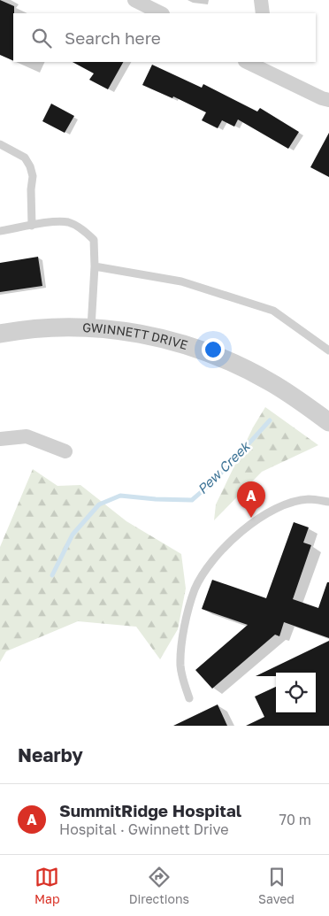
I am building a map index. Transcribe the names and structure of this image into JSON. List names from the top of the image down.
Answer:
{
  "streets": {
    "street": ["GWINNETT DRIVE"]
  },
  "water": ["Pew Creek"],
  "page": {
    "search": "Search here",
    "pins": "A",
    "heading": "Nearby",
    "list": [
      {
        "mark": "A",
        "name": "SummitRidge Hospital",
        "note": "Hospital · Gwinnett Drive",
        "value": "70 m"
      }
    ],
    "nav": ["Map", "Directions", "Saved"]
  }
}
